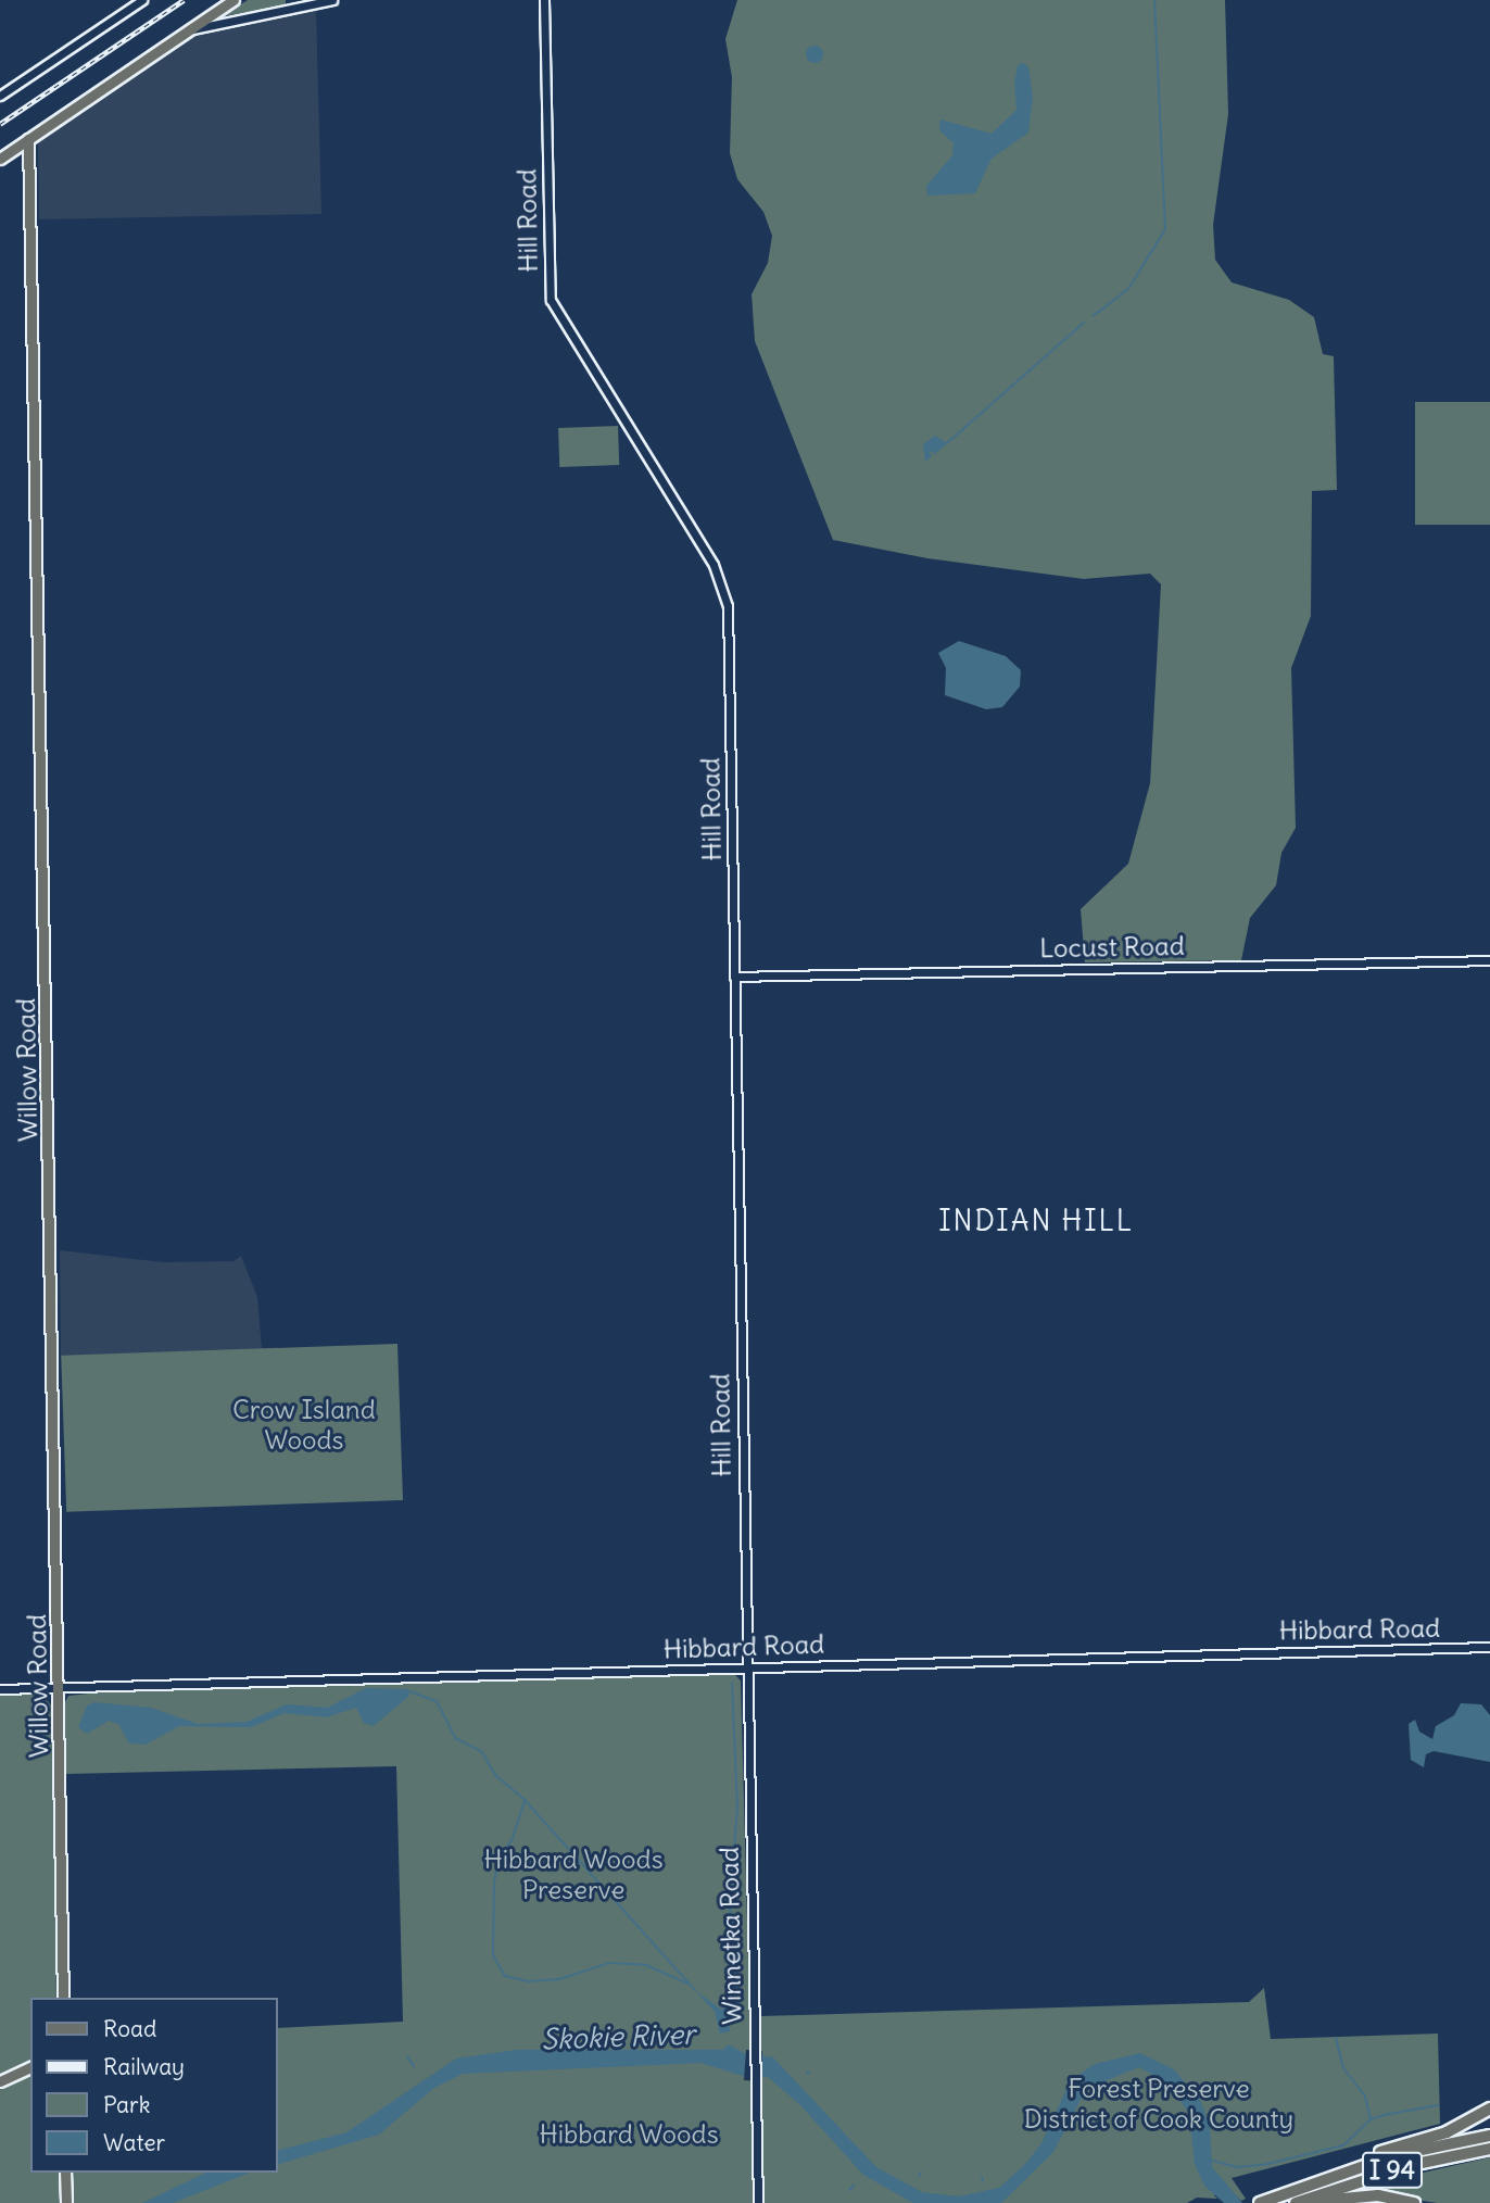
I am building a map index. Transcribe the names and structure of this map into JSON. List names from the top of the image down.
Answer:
{
  "streets": {
    "highway": ["I 94"],
    "main road": ["Willow Road"],
    "street": [
      "Hill Road",
      "Locust Road",
      "Hibbard Road",
      "Winnetka Road"
    ]
  },
  "crossings": [
    ["Hill Road", "Locust Road"],
    ["Hill Road", "Hibbard Road"],
    ["Hill Road", "Winnetka Road"],
    ["Willow Road", "Hibbard Road"],
    ["Hibbard Road", "Winnetka Road"]
  ],
  "districts": ["INDIAN HILL"],
  "water": ["Skokie River"],
  "parks": [
    "Crow Island Woods",
    "Hibbard Woods Preserve",
    "Forest Preserve District of Cook County",
    "Hibbard Woods"
  ],
  "legend": [
    "Road",
    "Railway",
    "Park",
    "Water"
  ]
}
